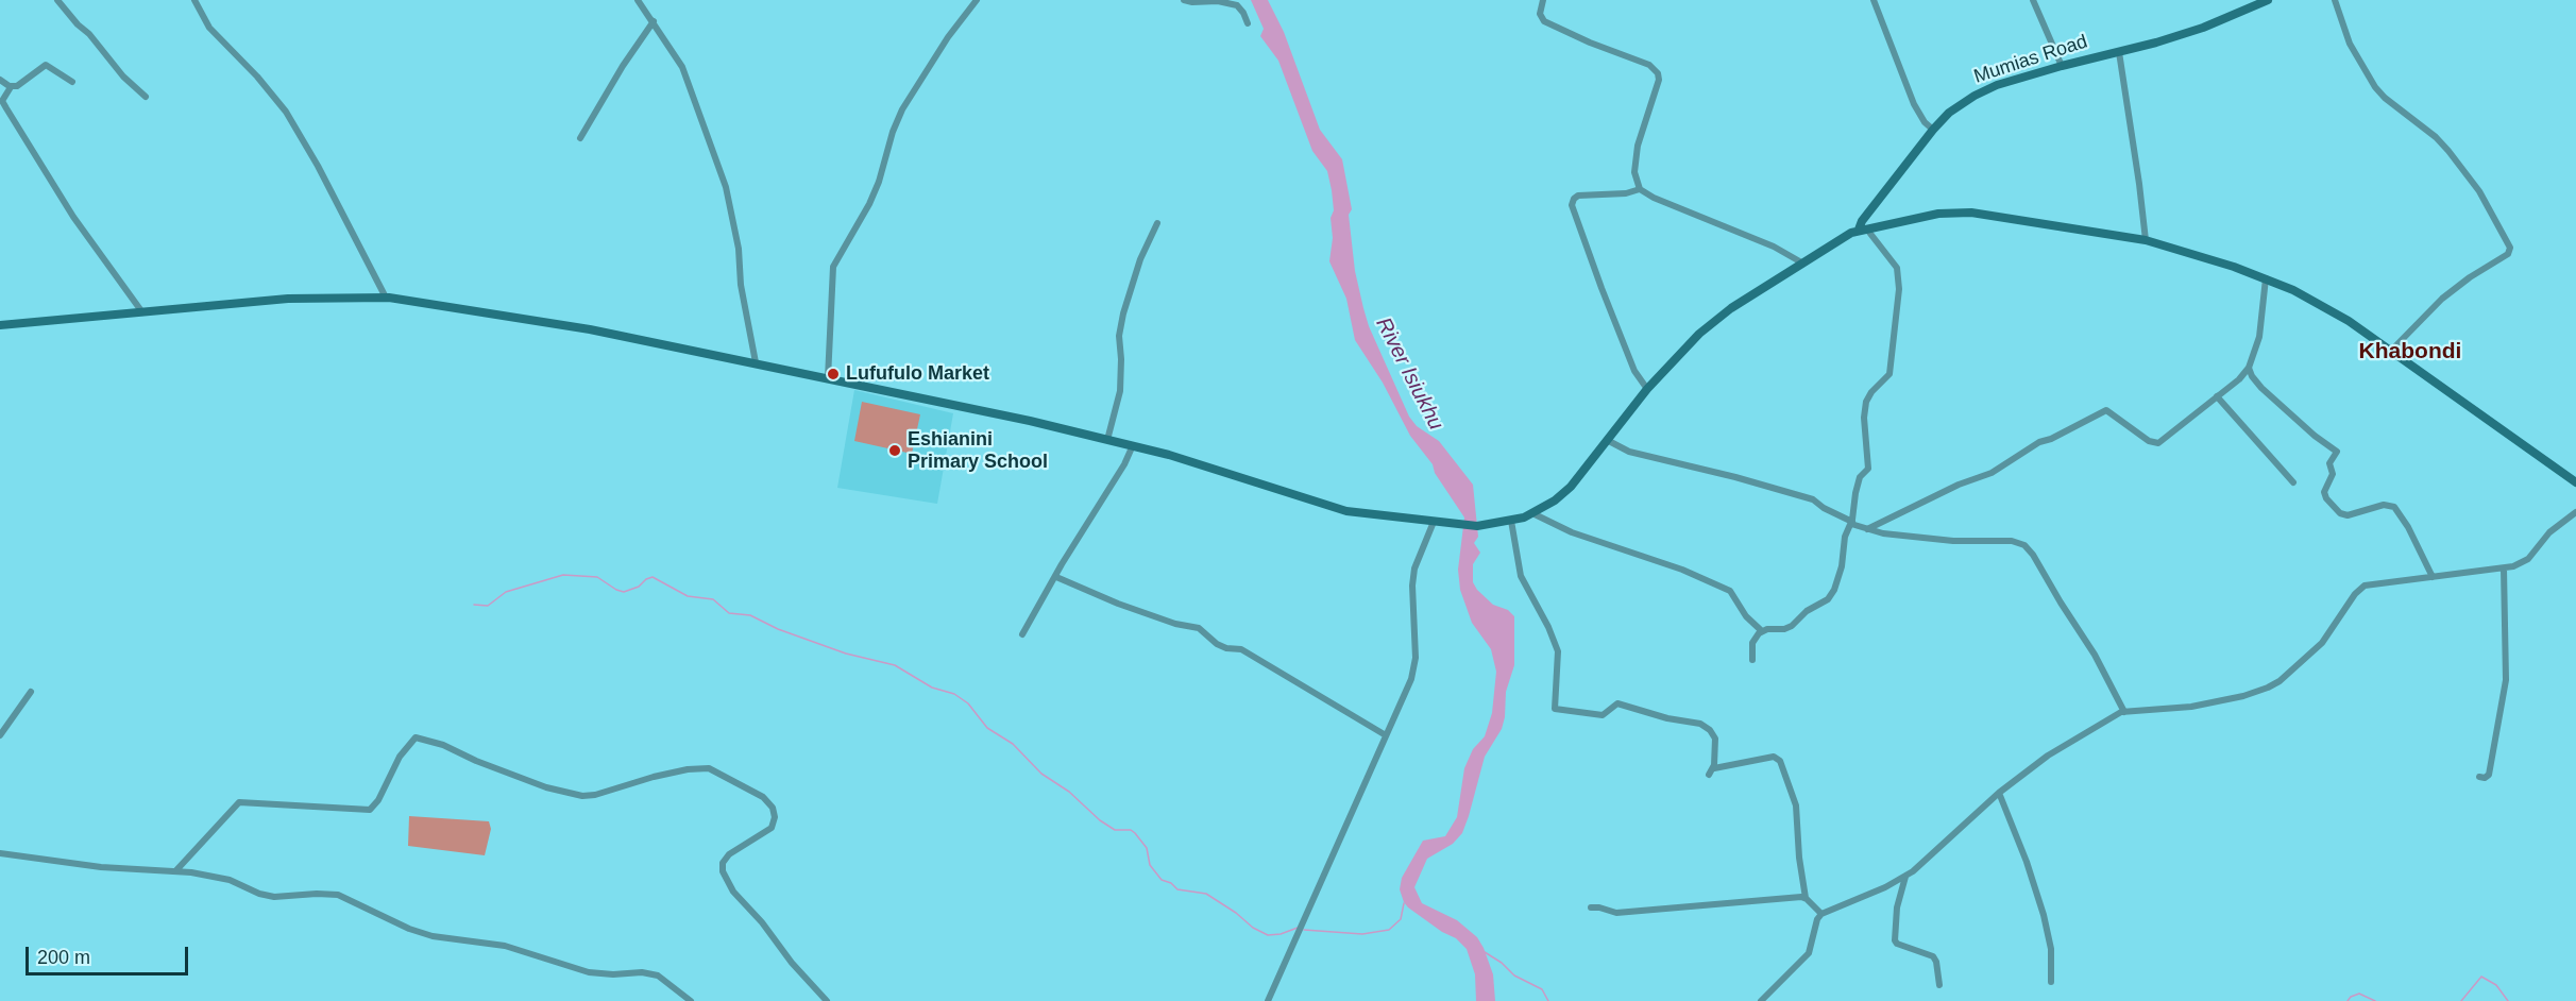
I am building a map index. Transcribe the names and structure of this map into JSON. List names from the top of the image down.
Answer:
{
  "streets": {
    "street": ["Mumias Road"]
  },
  "districts": ["Khabondi"],
  "water": ["River Isiukhu"],
  "places": ["Lufufulo Market", "Eshianini Primary School"],
  "scale_bar": "200 m"
}
